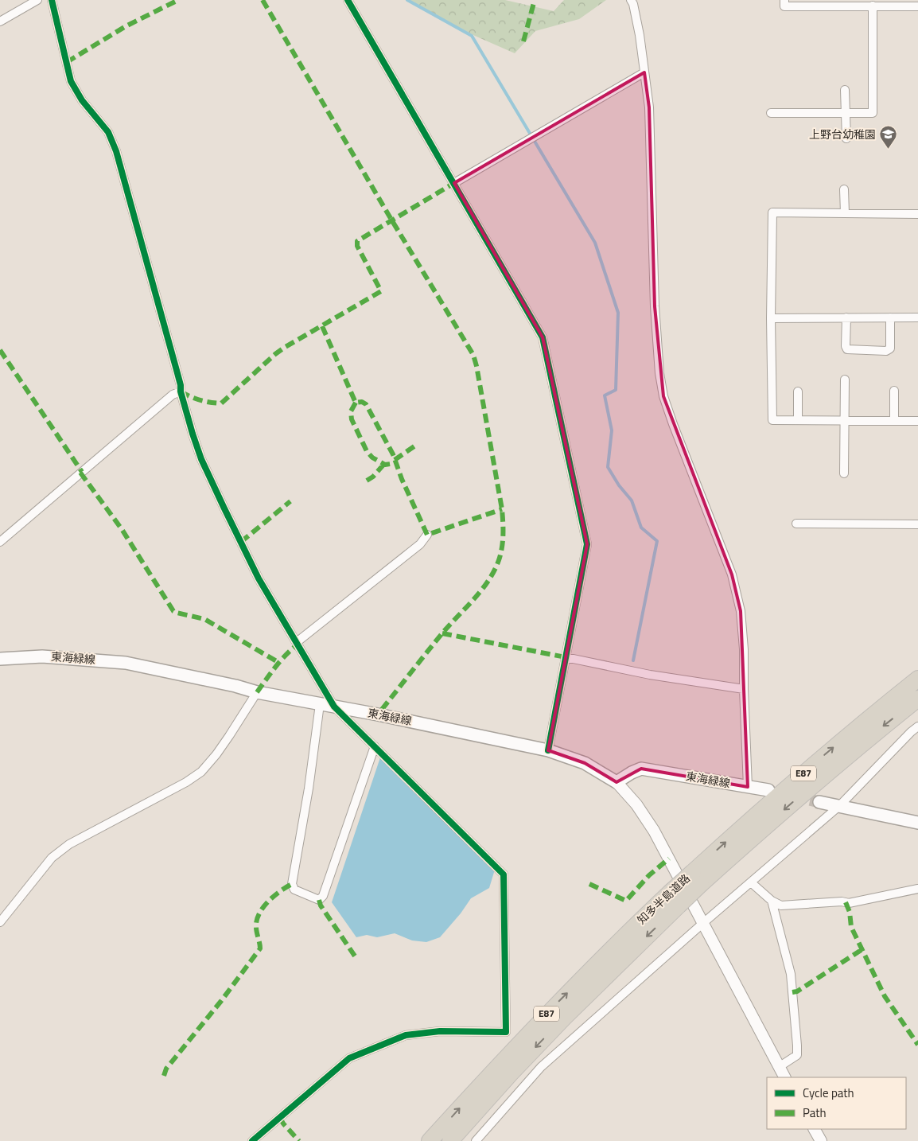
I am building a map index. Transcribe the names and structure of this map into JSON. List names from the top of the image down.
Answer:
{
  "streets": {
    "highway": ["E87", "知多半島道路"],
    "main road": ["東海緑線"]
  },
  "places": {
    "school or university": ["上野台幼稚園"]
  },
  "legend": ["Cycle path", "Path"]
}
